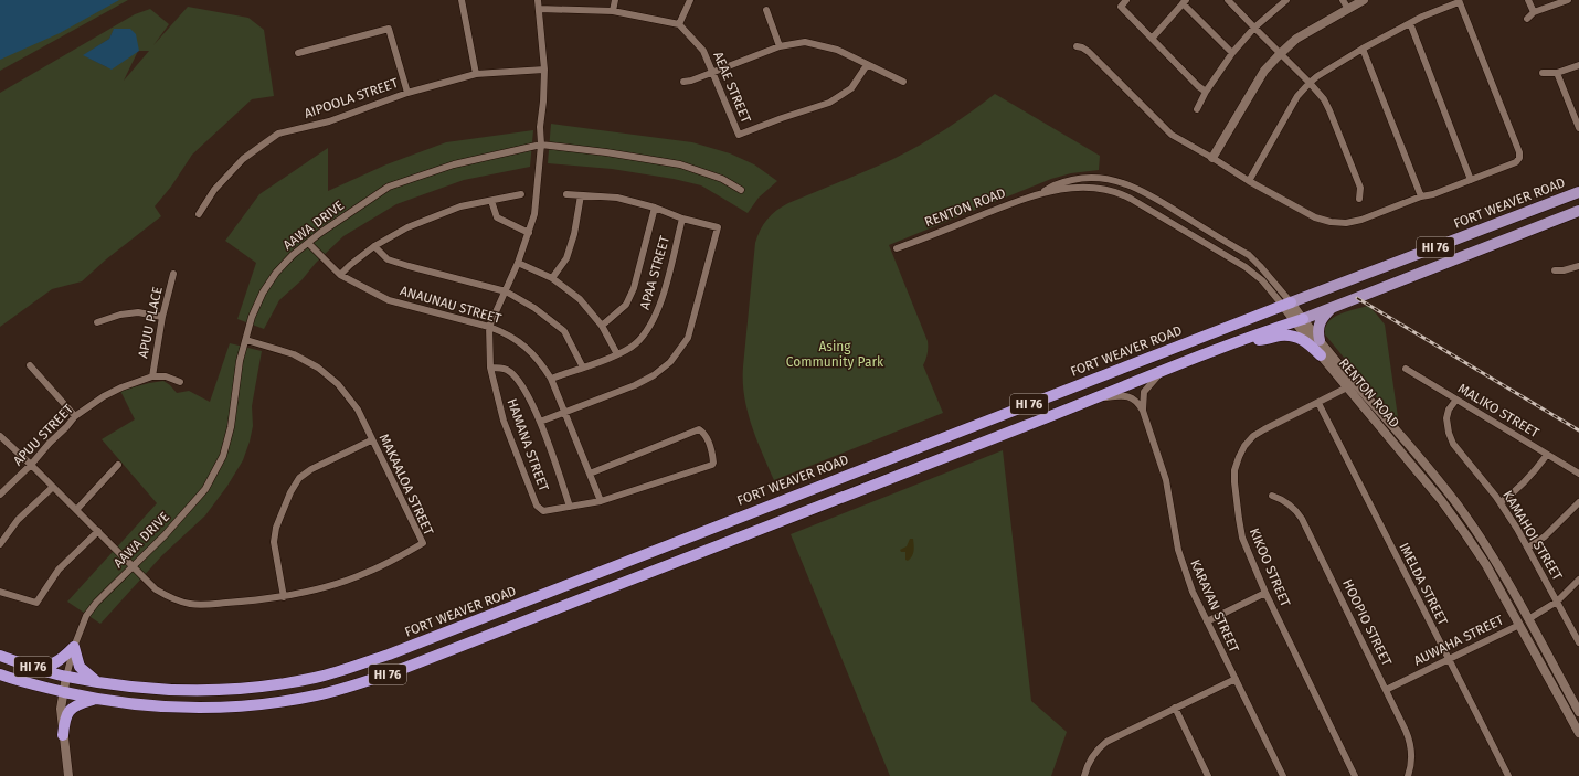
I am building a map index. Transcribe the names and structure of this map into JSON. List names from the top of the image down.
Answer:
{
  "streets": {
    "highway": ["FORT WEAVER ROAD", "HI 76"],
    "street": [
      "AEAE STREET",
      "AIPOOLA STREET",
      "RENTON ROAD",
      "AAWA DRIVE",
      "APAA STREET",
      "ANAUNAU STREET",
      "APUU PLACE",
      "MALIKO STREET",
      "APUU STREET",
      "HAMANA STREET",
      "MAKAALOA STREET",
      "KAMAHOI STREET",
      "KIKOO STREET",
      "IMELDA STREET",
      "KARAYAN STREET",
      "HOOPIO STREET",
      "AUWAHA STREET"
    ]
  },
  "crossings": [
    ["AIPOOLA STREET", "HAMANA STREET"],
    ["FORT WEAVER ROAD", "RENTON ROAD"],
    ["FORT WEAVER ROAD", "AAWA DRIVE"],
    ["RENTON ROAD", "HI 76"],
    ["RENTON ROAD", "KIKOO STREET"],
    ["RENTON ROAD", "AUWAHA STREET"],
    ["AAWA DRIVE", "ANAUNAU STREET"],
    ["AAWA DRIVE", "HAMANA STREET"],
    ["AAWA DRIVE", "MAKAALOA STREET"],
    ["HI 76", "KARAYAN STREET"],
    ["APAA STREET", "ANAUNAU STREET"],
    ["ANAUNAU STREET", "HAMANA STREET"],
    ["APUU PLACE", "APUU STREET"],
    ["MALIKO STREET", "KAMAHOI STREET"],
    ["APUU STREET", "MAKAALOA STREET"],
    ["KIKOO STREET", "IMELDA STREET"],
    ["IMELDA STREET", "AUWAHA STREET"],
    ["HOOPIO STREET", "AUWAHA STREET"]
  ],
  "parks": ["Asing Community Park"]
}
